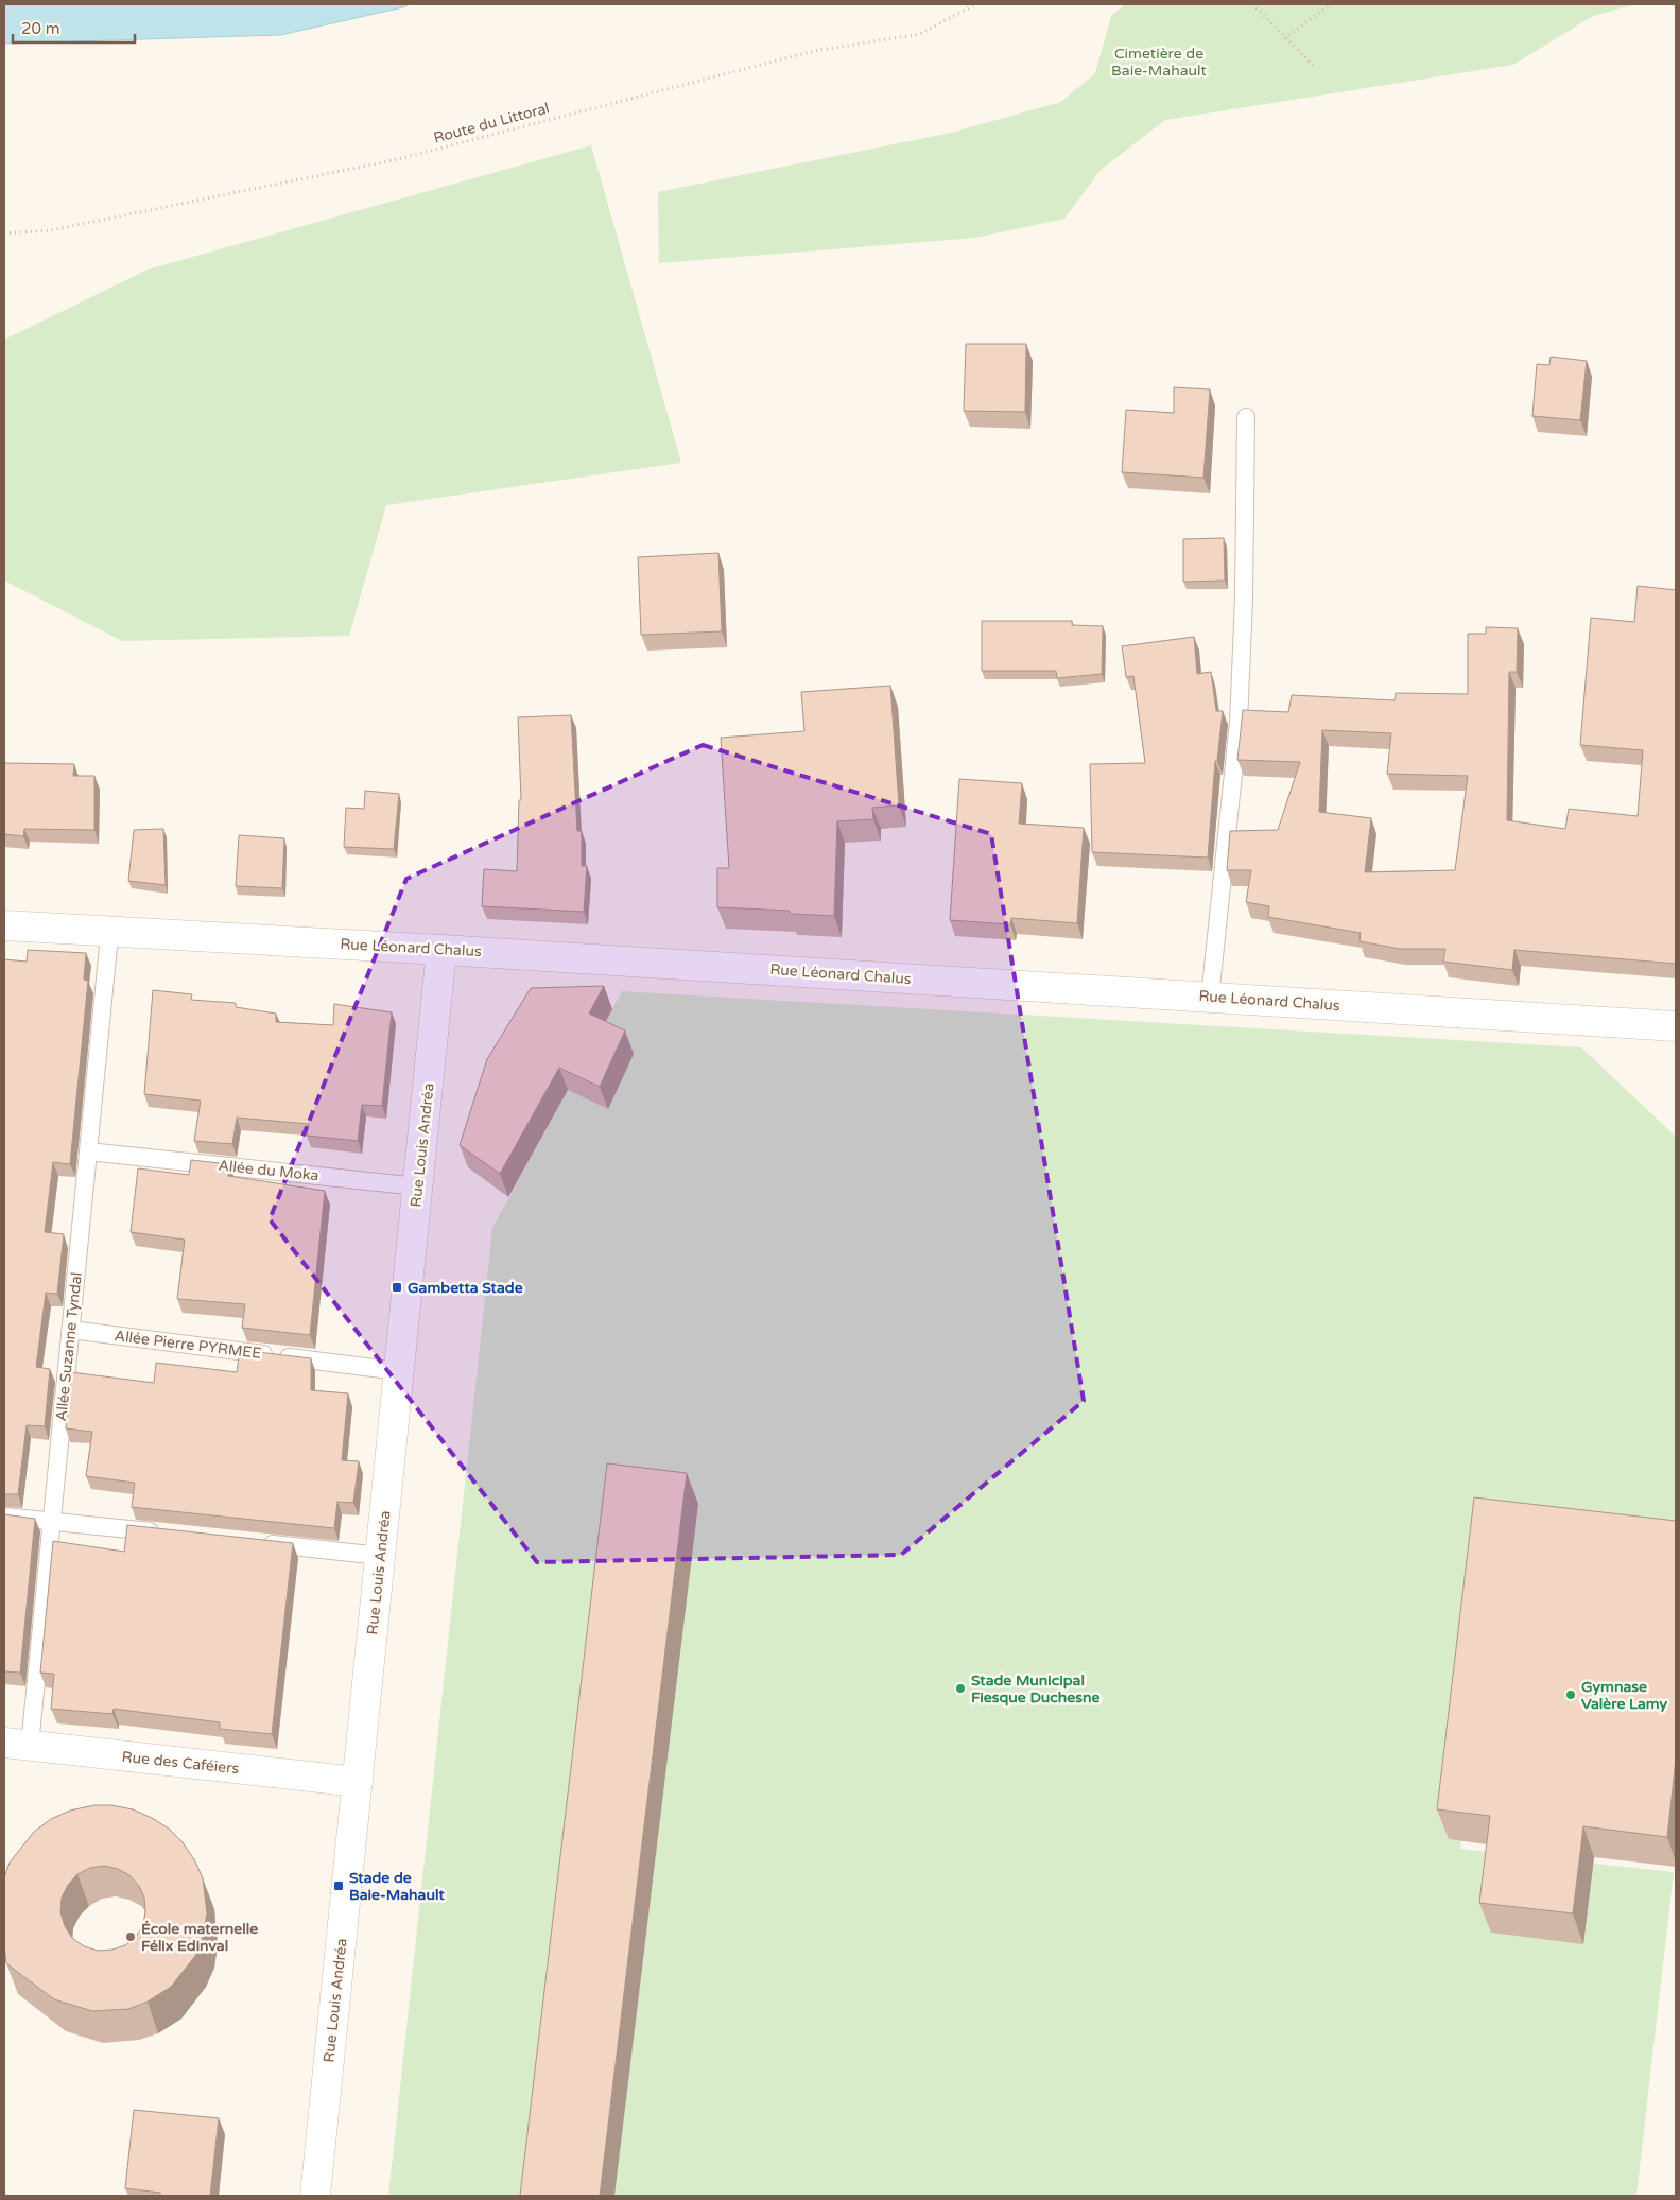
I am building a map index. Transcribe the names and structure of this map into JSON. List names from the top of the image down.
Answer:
{
  "streets": {
    "street": ["Rue Léonard Chalus", "Rue Louis Andréa", "Rue des Caféiers"],
    "lane": ["Allée du Moka", "Allée Pierre PYRMEE", "Allée Suzanne Tyndal"],
    "path": ["Route du Littoral"]
  },
  "crossings": [
    ["Rue Léonard Chalus", "Rue Louis Andréa"],
    ["Rue Louis Andréa", "Allée du Moka"],
    ["Rue Louis Andréa", "Allée Pierre PYRMEE"],
    ["Rue Louis Andréa", "Rue des Caféiers"],
    ["Allée du Moka", "Allée Suzanne Tyndal"],
    ["Allée Pierre PYRMEE", "Allée Suzanne Tyndal"],
    ["Allée Suzanne Tyndal", "Rue des Caféiers"]
  ],
  "parks": ["Cimetière de Baie-Mahault"],
  "places": {
    "transit": ["Gambetta Stade", "Stade de Baie-Mahault"],
    "other": ["Stade Municipal Fiesque Duchesne", "Gymnase Valère Lamy", "École maternelle Félix Edinval"]
  },
  "scale_bar": "20 m"
}
